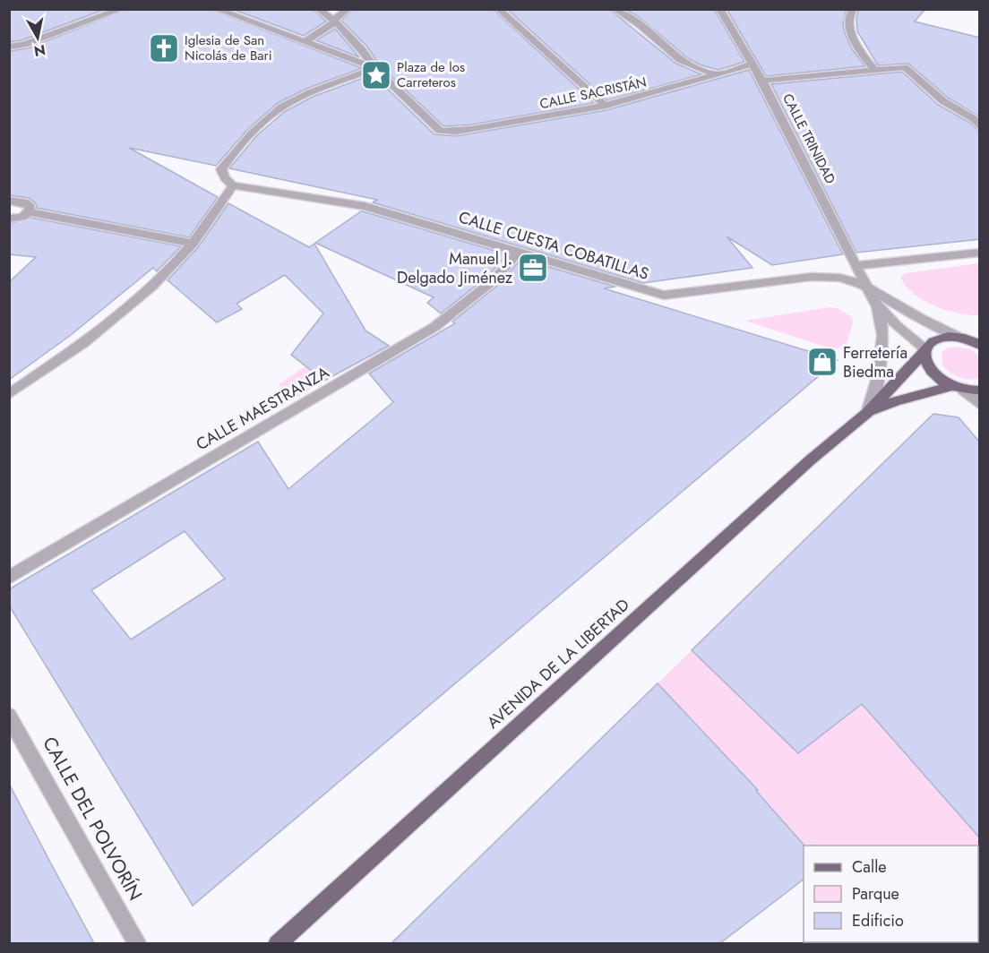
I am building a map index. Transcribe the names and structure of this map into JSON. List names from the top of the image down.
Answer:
{
  "streets": {
    "main road": ["AVENIDA DE LA LIBERTAD"],
    "street": [
      "CALLE SACRISTÁN",
      "CALLE TRINIDAD",
      "CALLE CUESTA COBATILLAS",
      "CALLE MAESTRANZA",
      "CALLE DEL POLVORÍN"
    ]
  },
  "crossings": [
    ["CALLE SACRISTÁN", "CALLE TRINIDAD"],
    ["CALLE TRINIDAD", "CALLE CUESTA COBATILLAS"],
    ["CALLE TRINIDAD", "AVENIDA DE LA LIBERTAD"],
    ["CALLE CUESTA COBATILLAS", "CALLE MAESTRANZA"]
  ],
  "places": {
    "church": ["Iglesia de San Nicolás de Bari"],
    "place": ["Plaza de los Carreteros"],
    "office": ["Manuel J. Delgado Jiménez"],
    "shop": ["Ferretería Biedma"]
  },
  "legend": ["Calle", "Parque", "Edificio"],
  "north": "bottom"
}
